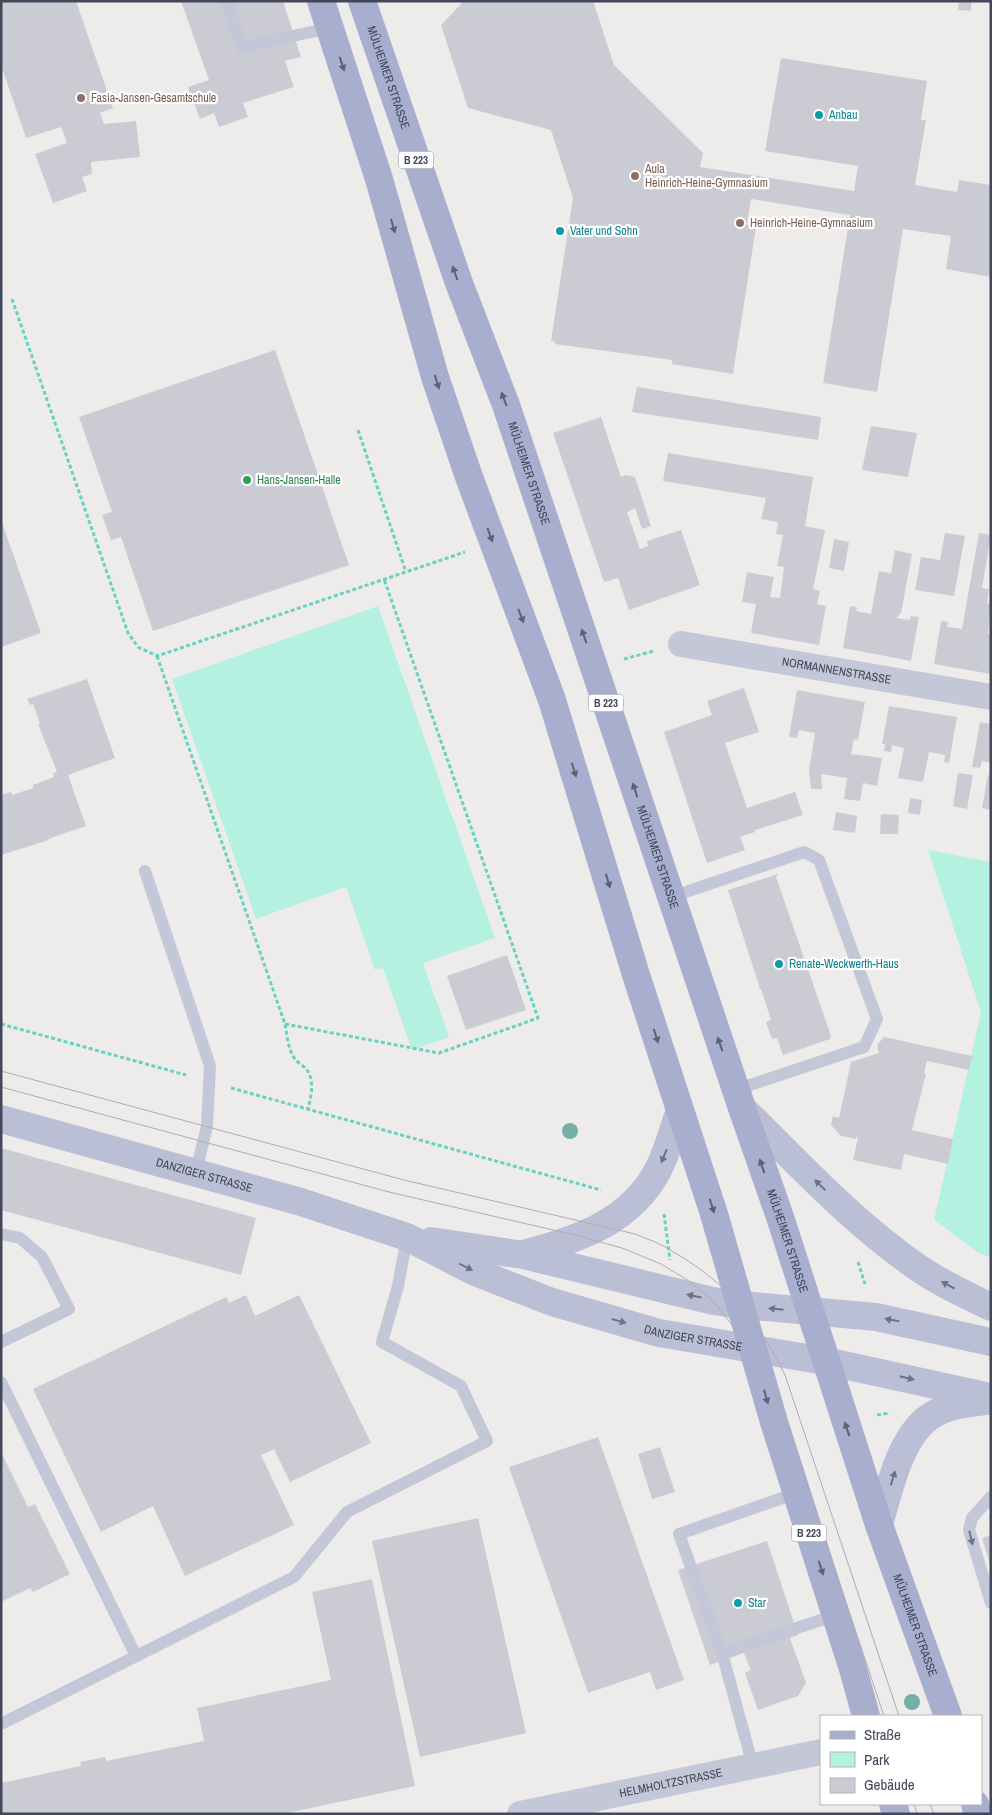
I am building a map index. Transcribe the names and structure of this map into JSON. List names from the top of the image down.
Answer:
{
  "streets": {
    "main road": ["MÜLHEIMER STRASSE", "B 223", "DANZIGER STRASSE"],
    "street": ["NORMANNENSTRASSE", "HELMHOLTZSTRASSE"]
  },
  "crossings": [
    ["MÜLHEIMER STRASSE", "DANZIGER STRASSE"],
    ["B 223", "DANZIGER STRASSE"]
  ],
  "places": [
    "Fasia-Jansen-Gesamtschule",
    "Anbau",
    "Aula Heinrich-Heine-Gymnasium",
    "Heinrich-Heine-Gymnasium",
    "Vater und Sohn",
    "Hans-Jansen-Halle",
    "Renate-Weckwerth-Haus",
    "Star"
  ],
  "legend": ["Straße", "Park", "Gebäude"]
}
